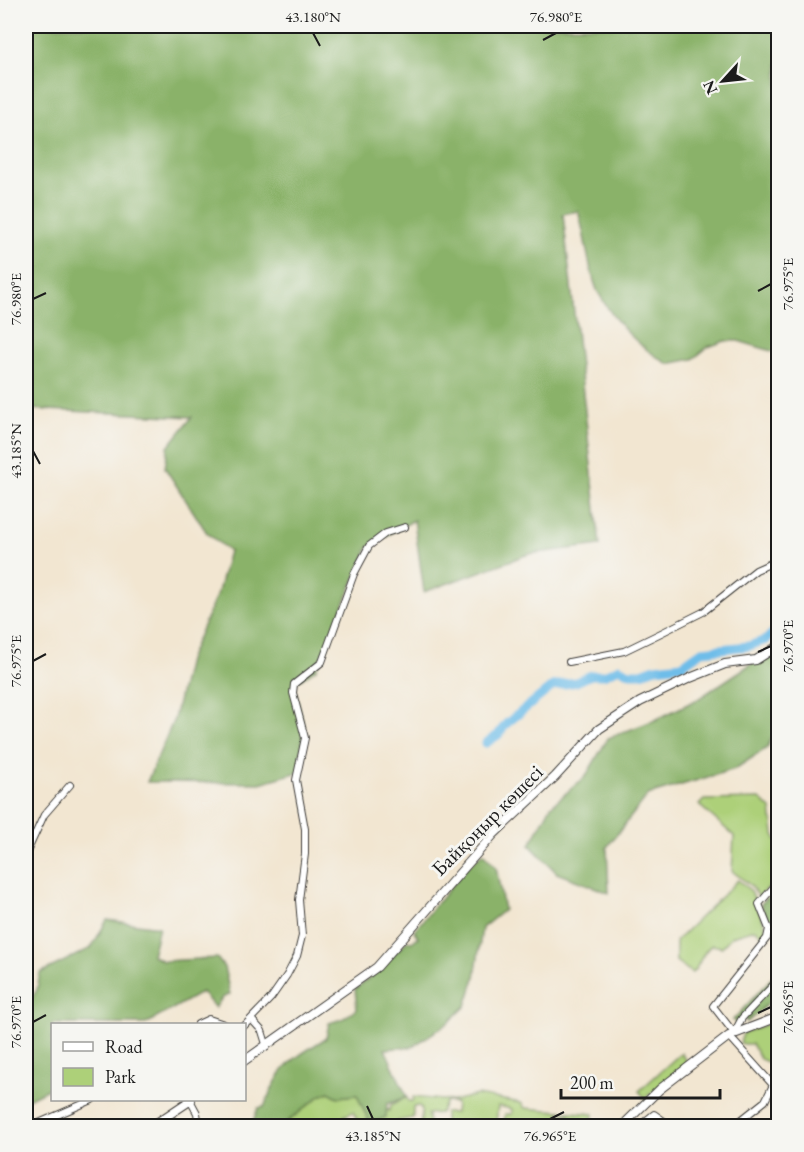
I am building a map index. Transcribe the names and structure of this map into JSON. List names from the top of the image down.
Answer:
{
  "streets": {
    "street": ["Байқоңыр көшесі"]
  },
  "legend": ["Road", "Park"],
  "scale_bar": "200 m",
  "north": "bottom left",
  "coordinates": [
    "43.180°N",
    "76.980°E",
    "76.975°E",
    "43.185°N",
    "76.970°E",
    "76.965°E"
  ]
}
